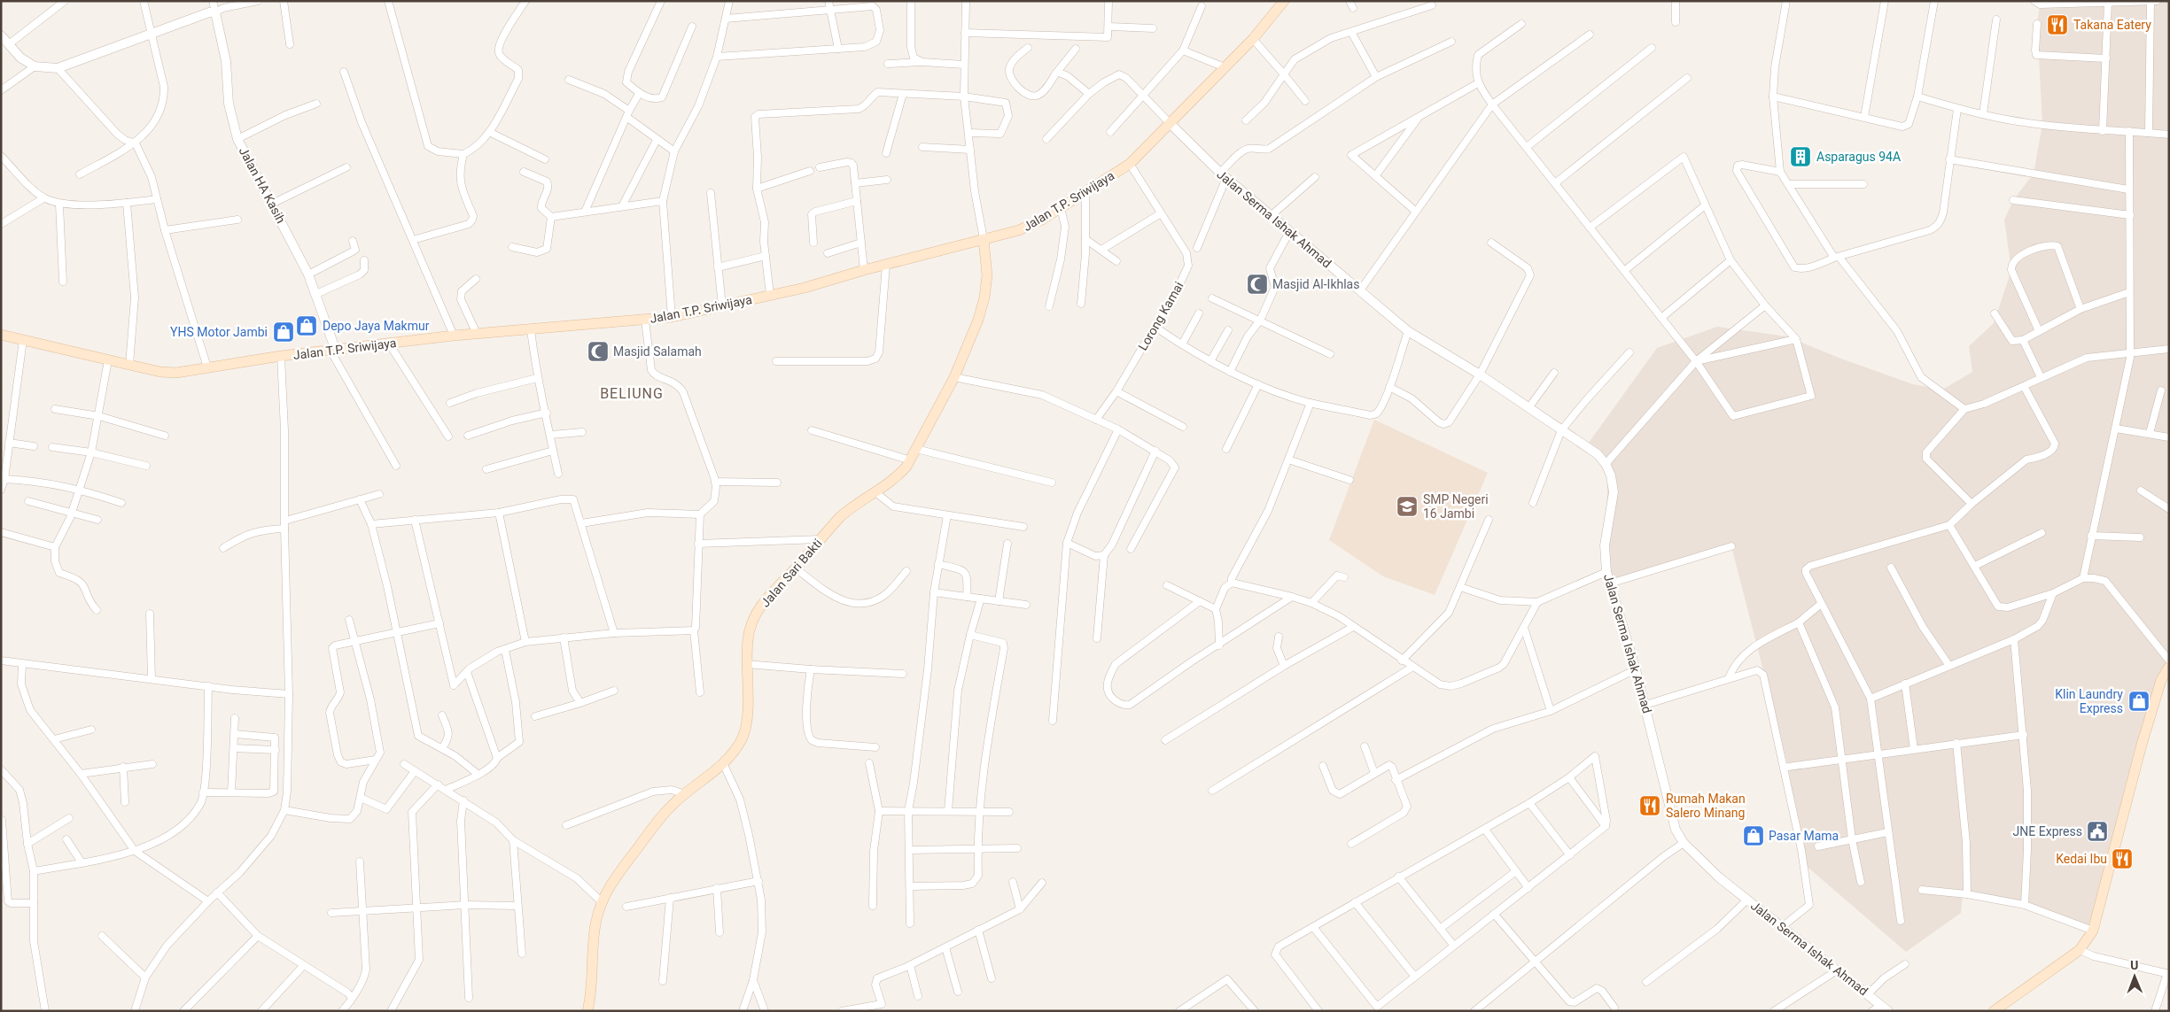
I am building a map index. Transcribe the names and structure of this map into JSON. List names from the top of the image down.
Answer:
{
  "streets": {
    "main road": ["Jalan T.P. Sriwijaya", "Jalan Sari Bakti"],
    "street": ["Jalan HA Kasih", "Jalan Serma Ishak Ahmad", "Lorong Kamai"]
  },
  "crossings": [
    ["Jalan HA Kasih", "Jalan T.P. Sriwijaya"],
    ["Jalan T.P. Sriwijaya", "Jalan Serma Ishak Ahmad"],
    ["Jalan T.P. Sriwijaya", "Lorong Kamai"],
    ["Jalan T.P. Sriwijaya", "Jalan Sari Bakti"]
  ],
  "districts": ["BELIUNG"],
  "places": {
    "restaurant": ["Takana Eatery", "Rumah Makan Salero Minang", "Kedai Ibu"],
    "building": ["Asparagus 94A"],
    "mosque": ["Masjid Al-Ikhlas", "Masjid Salamah"],
    "shop": [
      "Depo Jaya Makmur",
      "YHS Motor Jambi",
      "Klin Laundry Express",
      "Pasar Mama"
    ],
    "school or university": ["SMP Negeri 16 Jambi"],
    "public building": ["JNE Express"]
  },
  "north": "top"
}
